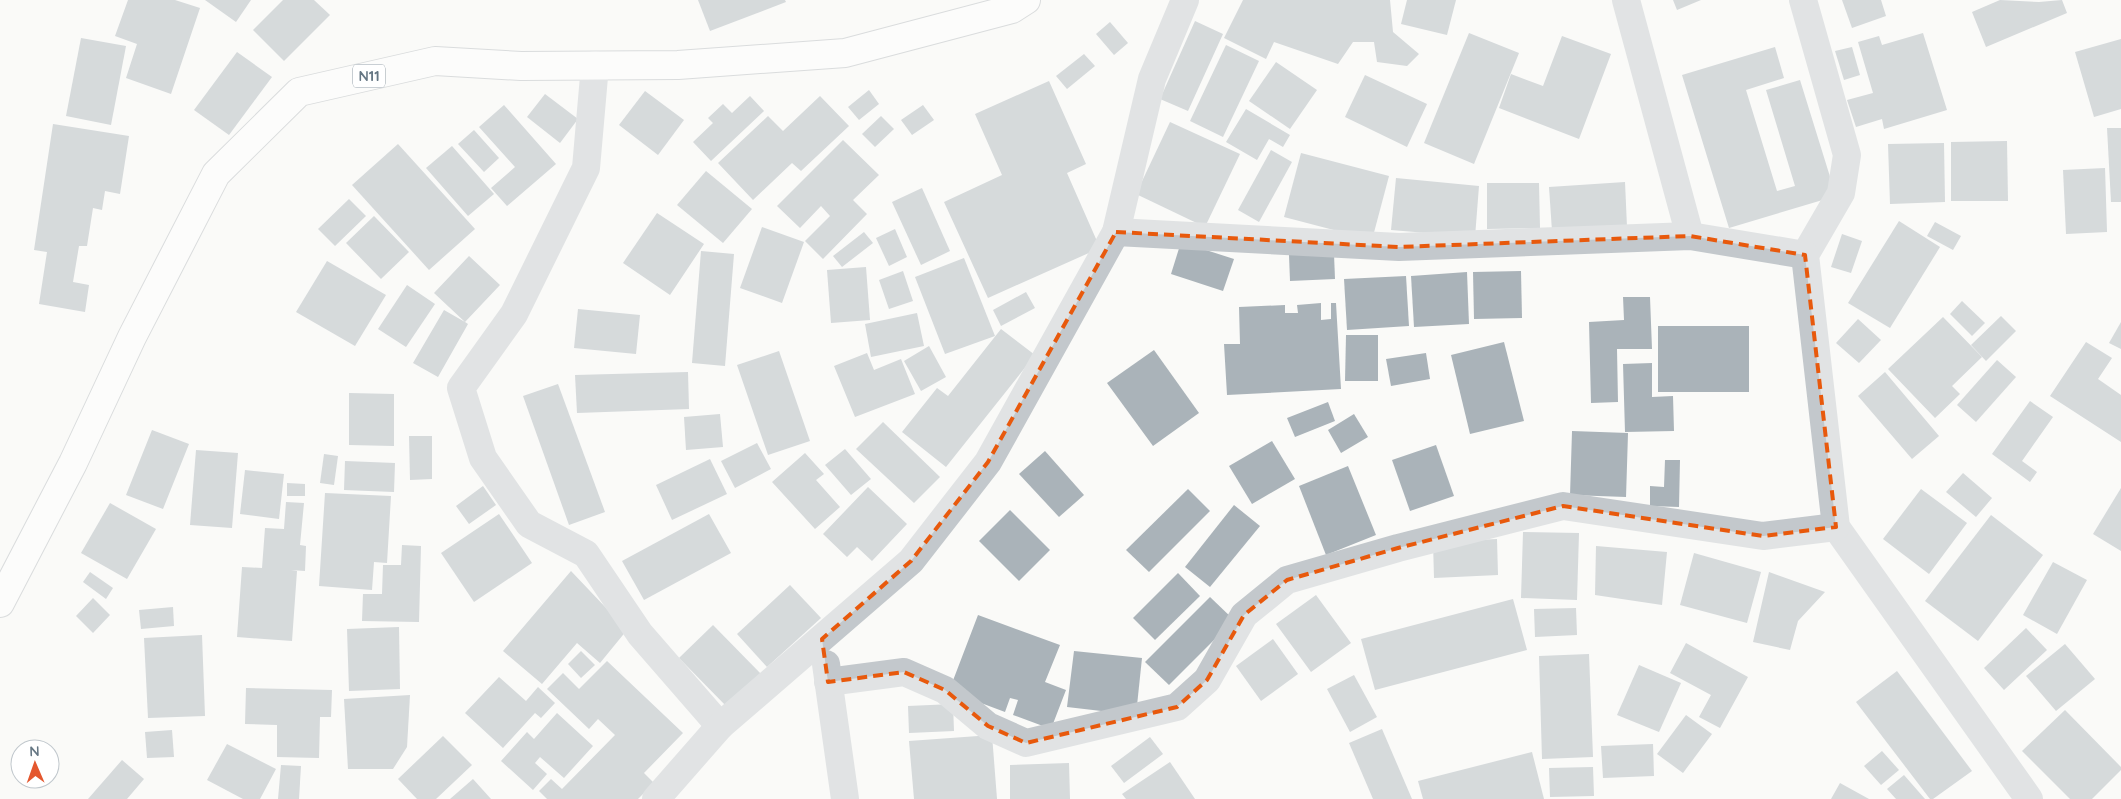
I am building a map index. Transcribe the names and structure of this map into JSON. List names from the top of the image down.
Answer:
{
  "streets": {
    "highway": ["N11"]
  },
  "north": "top"
}
